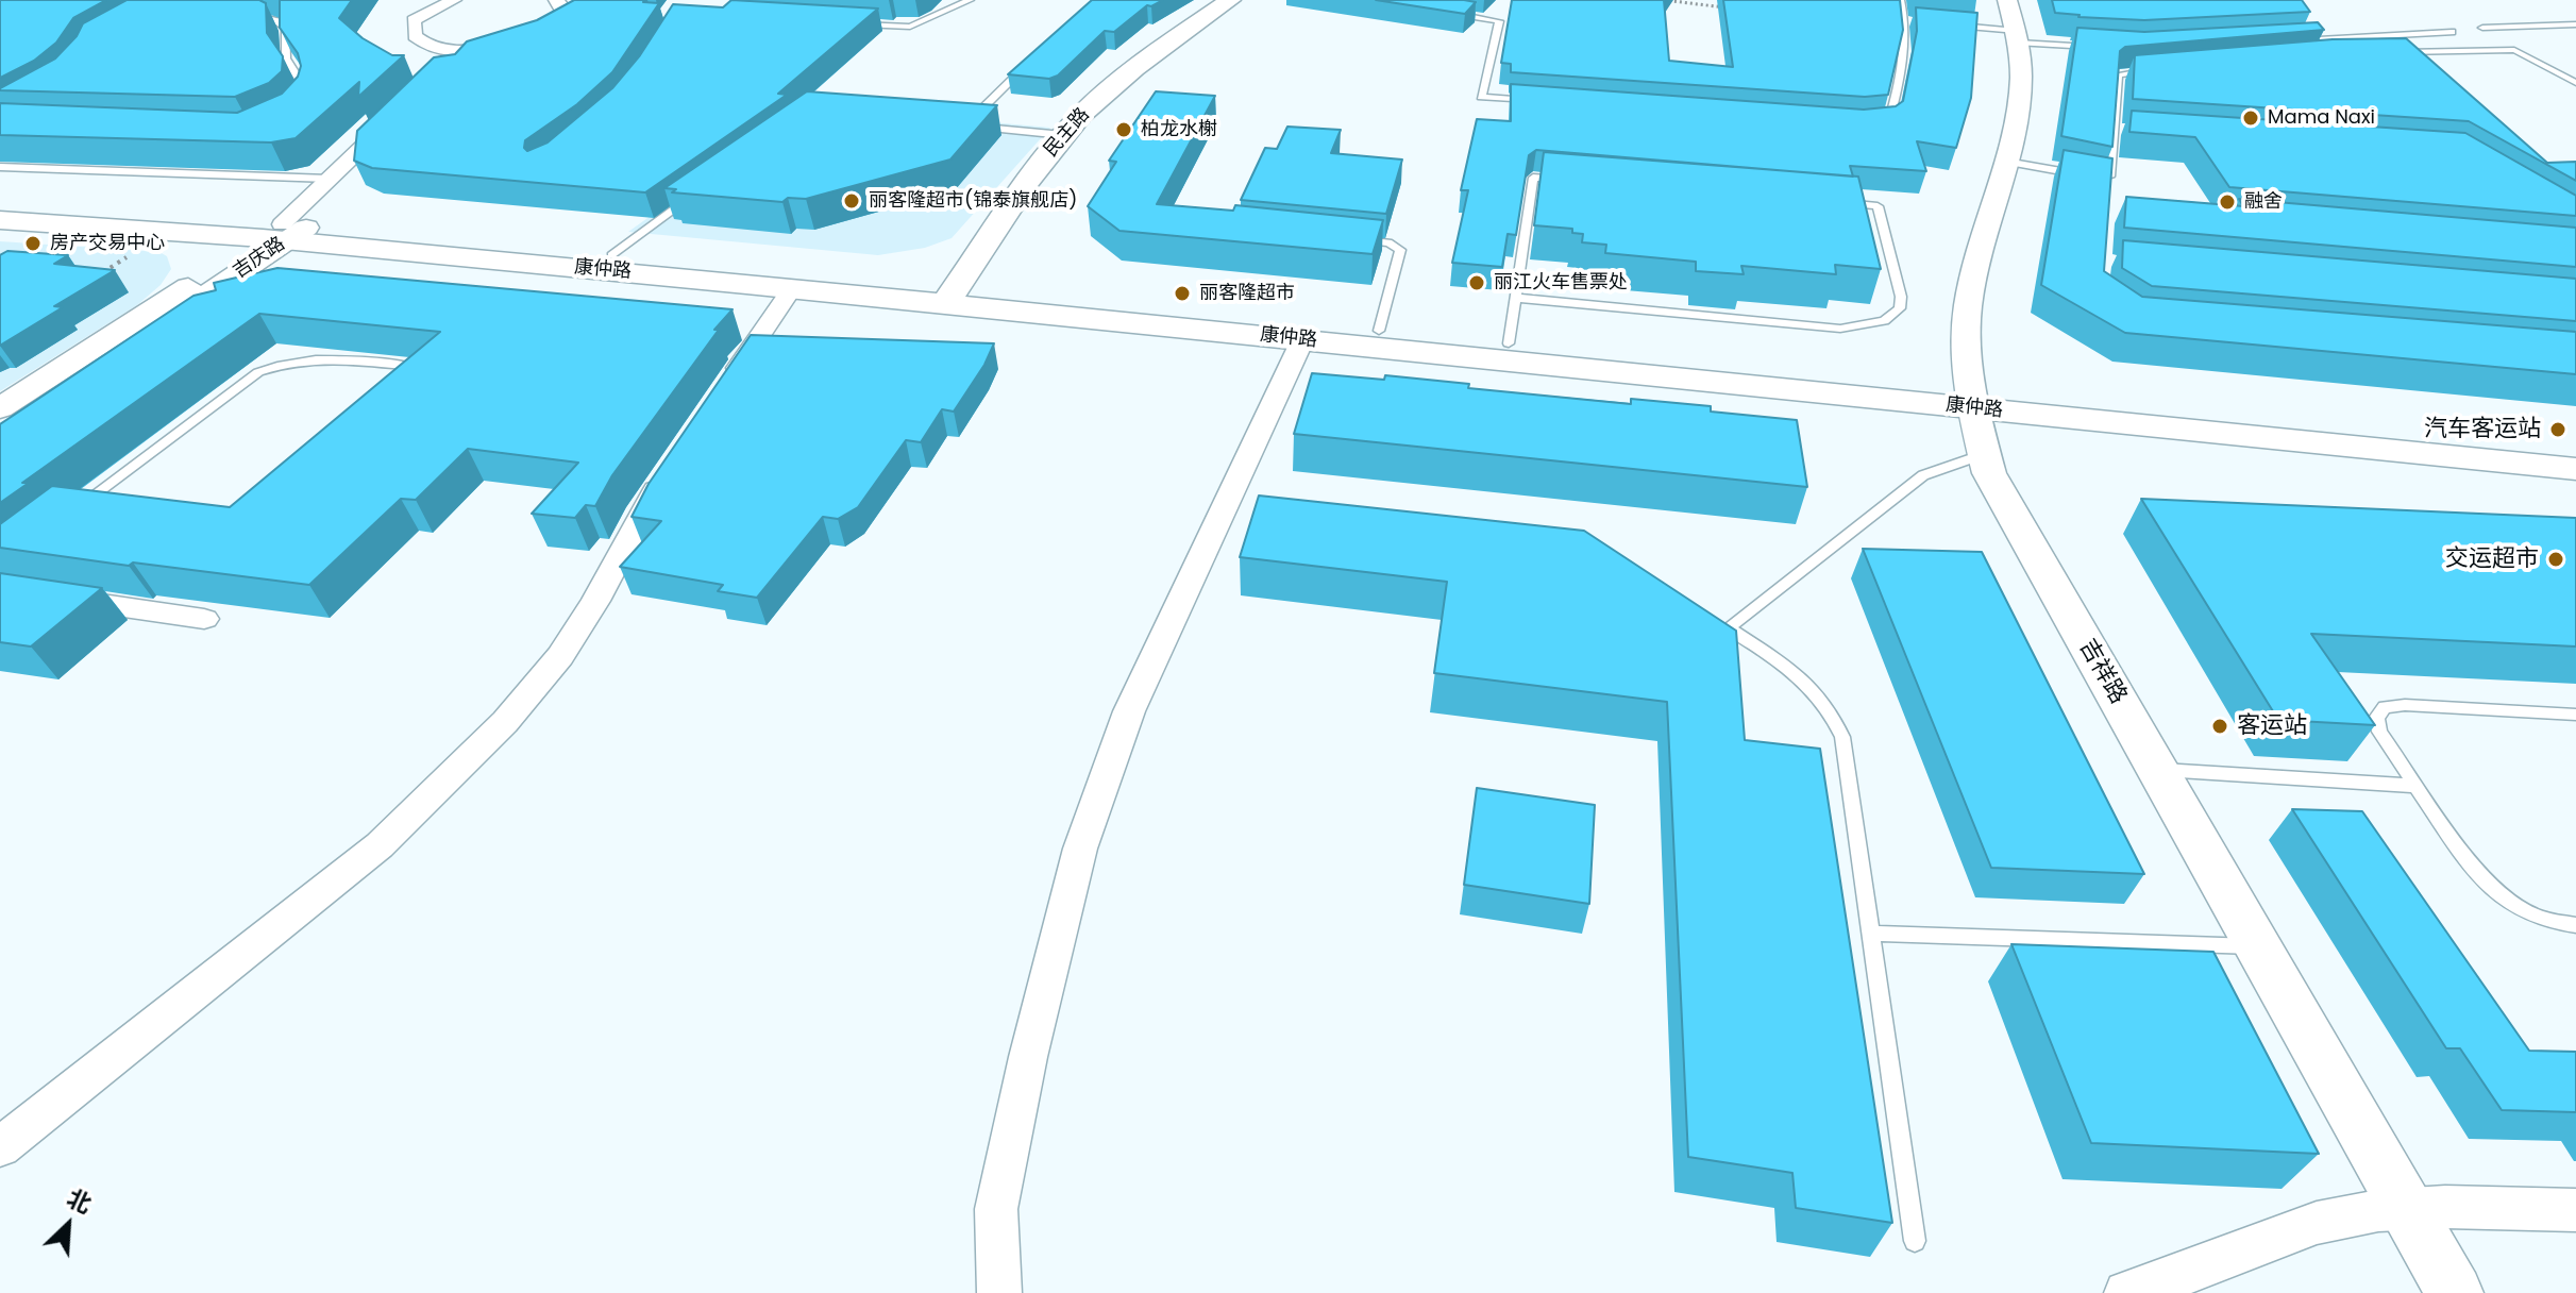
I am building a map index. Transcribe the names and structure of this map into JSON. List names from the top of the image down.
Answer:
{
  "streets": {
    "main road": ["民主路", "康仲路"],
    "street": ["吉庆路", "吉祥路"]
  },
  "crossings": [
    ["民主路", "康仲路"],
    ["吉庆路", "康仲路"],
    ["康仲路", "吉祥路"]
  ],
  "places": [
    "Mama Naxi",
    "柏龙水榭",
    "丽客隆超市(锦泰旗舰店)",
    "融舍",
    "房产交易中心",
    "丽江火车售票处",
    "丽客隆超市",
    "汽车客运站",
    "交运超市",
    "客运站"
  ],
  "north": "top right"
}
